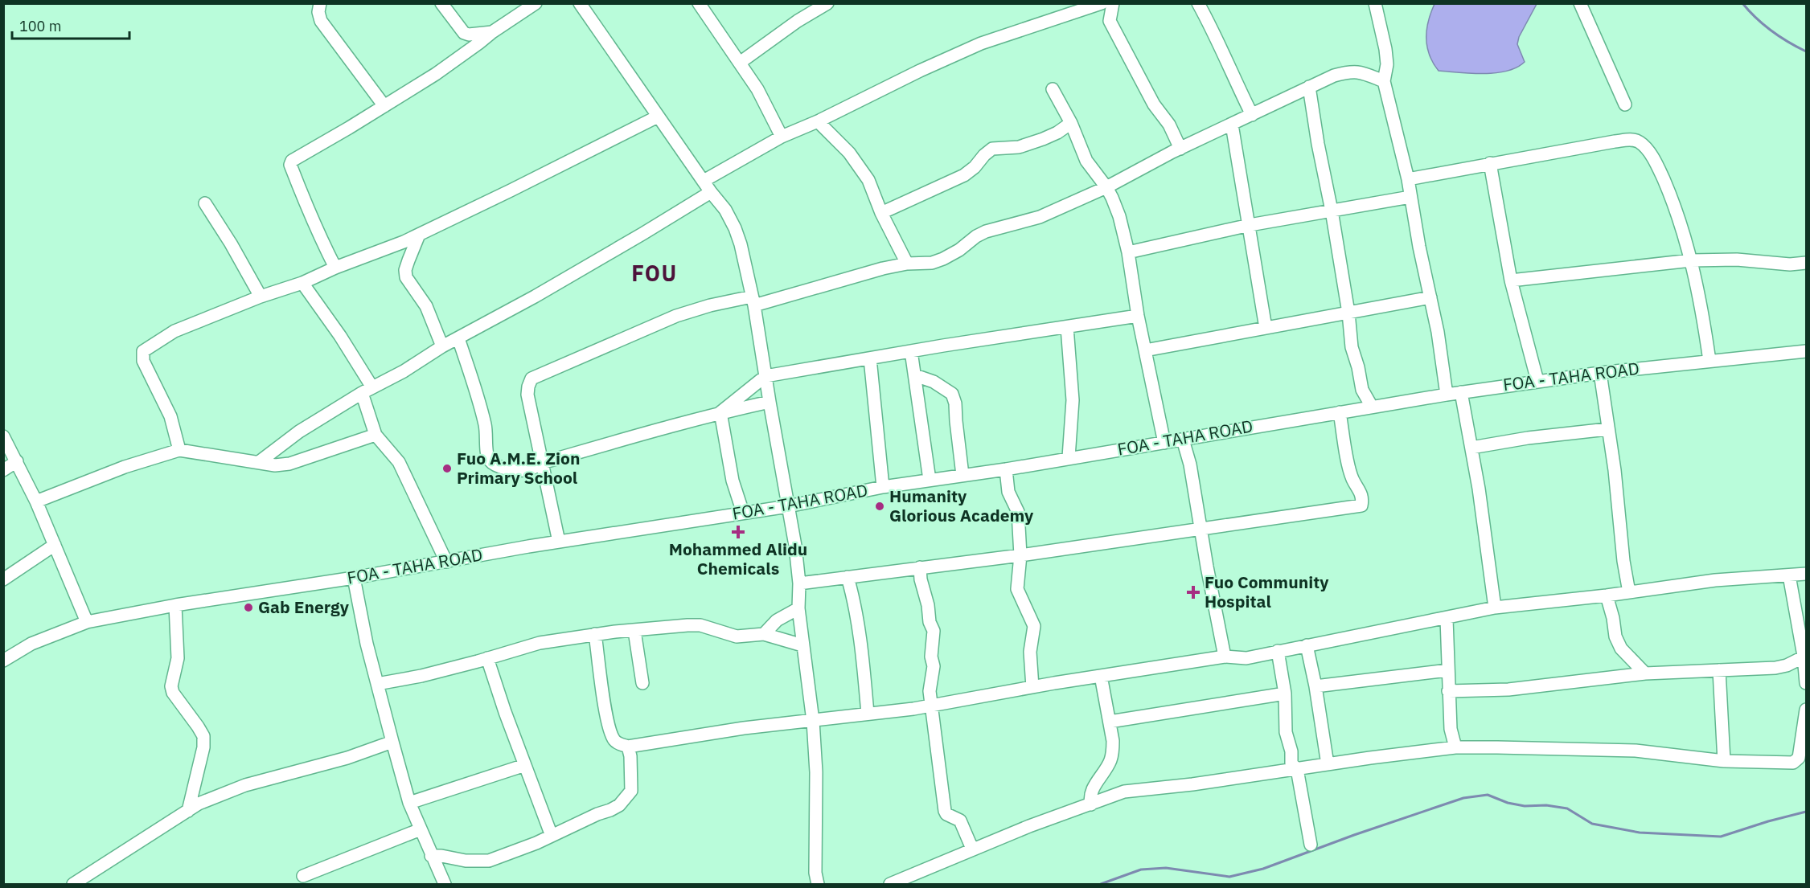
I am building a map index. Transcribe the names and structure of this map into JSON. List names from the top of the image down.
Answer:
{
  "streets": {
    "street": ["FOA - TAHA ROAD"]
  },
  "districts": ["FOU"],
  "places": {
    "other": ["Fuo A.M.E. Zion Primary School", "Humanity Glorious Academy", "Gab Energy"],
    "health": ["Mohammed Alidu Chemicals", "Fuo Community Hospital"]
  },
  "scale_bar": "100 m"
}
